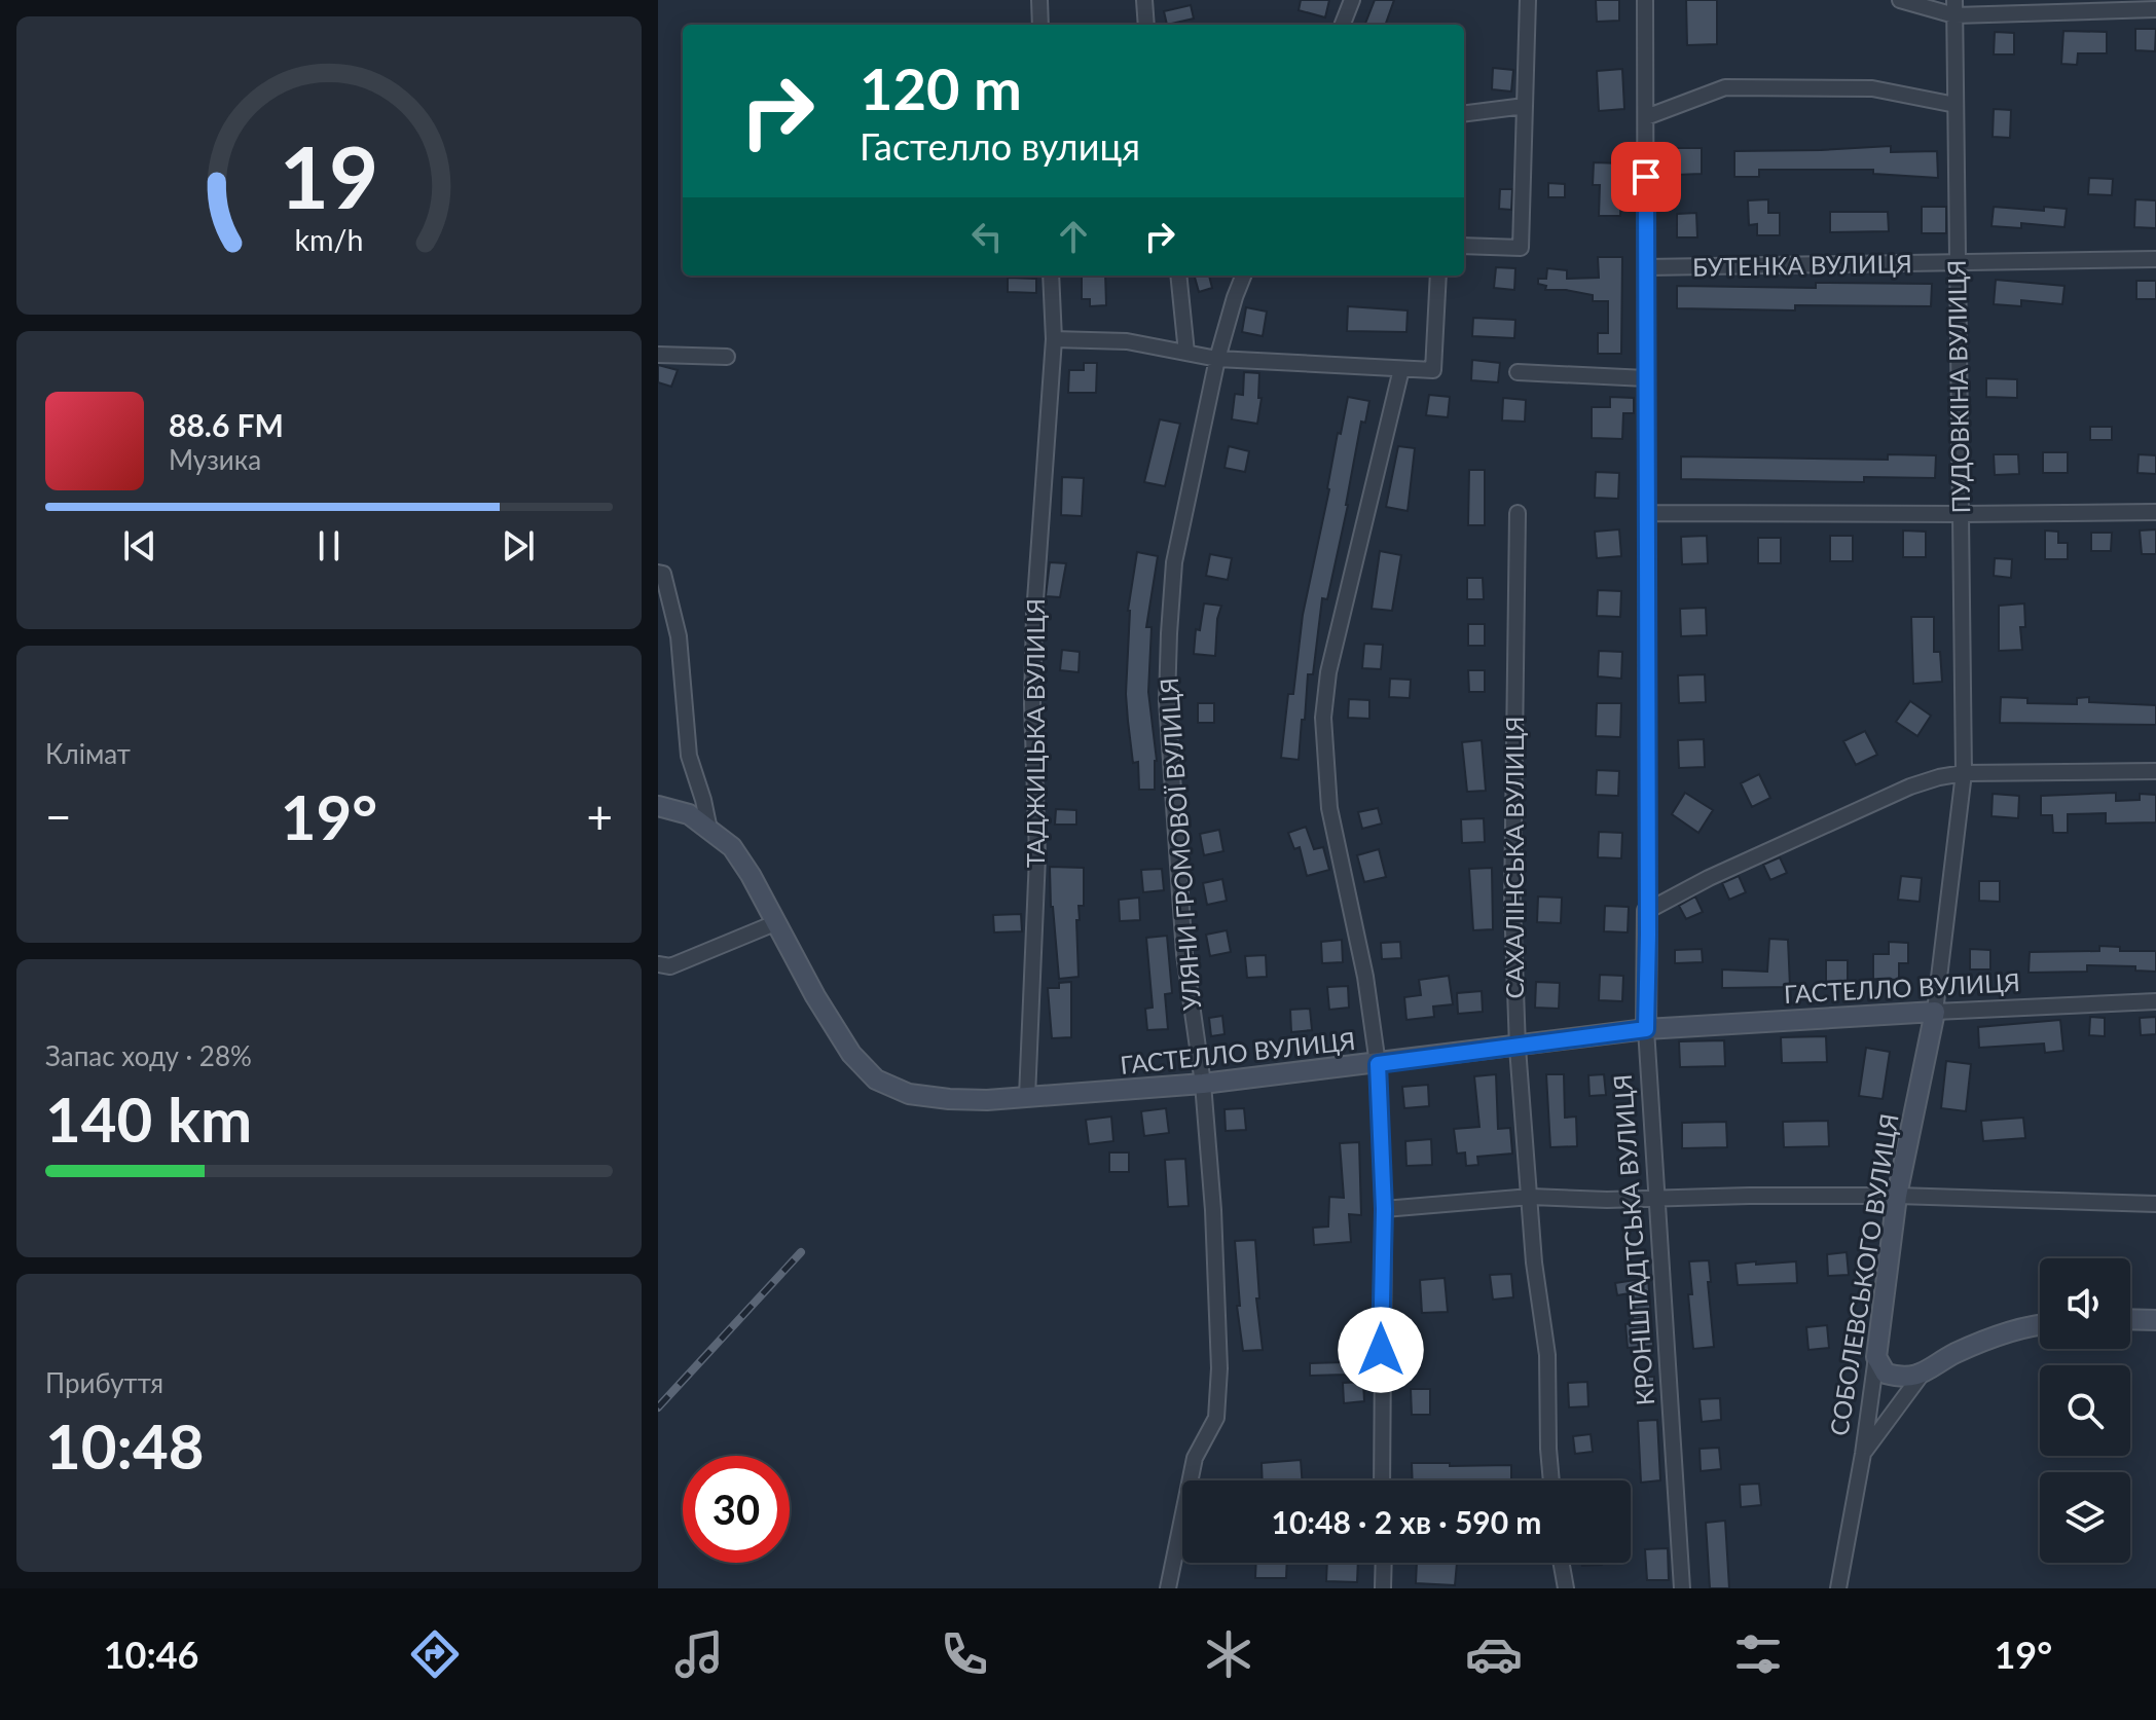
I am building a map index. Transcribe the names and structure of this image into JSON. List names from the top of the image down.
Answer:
{
  "streets": {
    "street": [
      "БУТЕНКА ВУЛИЦЯ",
      "ПУДОВКІНА ВУЛИЦЯ",
      "ТАДЖИЦЬКА ВУЛИЦЯ",
      "УЛЯНИ ГРОМОВОЇ ВУЛИЦЯ",
      "САХАЛІНСЬКА ВУЛИЦЯ",
      "ГАСТЕЛЛО ВУЛИЦЯ",
      "КРОНШТАДТСЬКА ВУЛИЦЯ",
      "СОБОЛЕВСЬКОГО ВУЛИЦЯ"
    ]
  },
  "crossings": [
    ["БУТЕНКА ВУЛИЦЯ", "ПУДОВКІНА ВУЛИЦЯ"],
    ["БУТЕНКА ВУЛИЦЯ", "КРОНШТАДТСЬКА ВУЛИЦЯ"],
    ["ПУДОВКІНА ВУЛИЦЯ", "СОБОЛЕВСЬКОГО ВУЛИЦЯ"],
    ["ТАДЖИЦЬКА ВУЛИЦЯ", "ГАСТЕЛЛО ВУЛИЦЯ"],
    ["УЛЯНИ ГРОМОВОЇ ВУЛИЦЯ", "ГАСТЕЛЛО ВУЛИЦЯ"],
    ["САХАЛІНСЬКА ВУЛИЦЯ", "ГАСТЕЛЛО ВУЛИЦЯ"],
    ["ГАСТЕЛЛО ВУЛИЦЯ", "КРОНШТАДТСЬКА ВУЛИЦЯ"],
    ["ГАСТЕЛЛО ВУЛИЦЯ", "СОБОЛЕВСЬКОГО ВУЛИЦЯ"]
  ],
  "page": {
    "turn": ["120 m", "Гастелло вулиця"],
    "song": ["88.6 FM", "Музика"],
    "tile": [
      "Клімат",
      ["Запас ходу · 28%", "140 km"],
      ["Прибуття", "10:48"]
    ],
    "heat": ["−", "19°", "+"],
    "limit": "30",
    "trip": "10:48 · 2 хв · 590 m",
    "tabs": ["10:46", "19°"],
    "gauge": ["19", "km/h"]
  }
}
